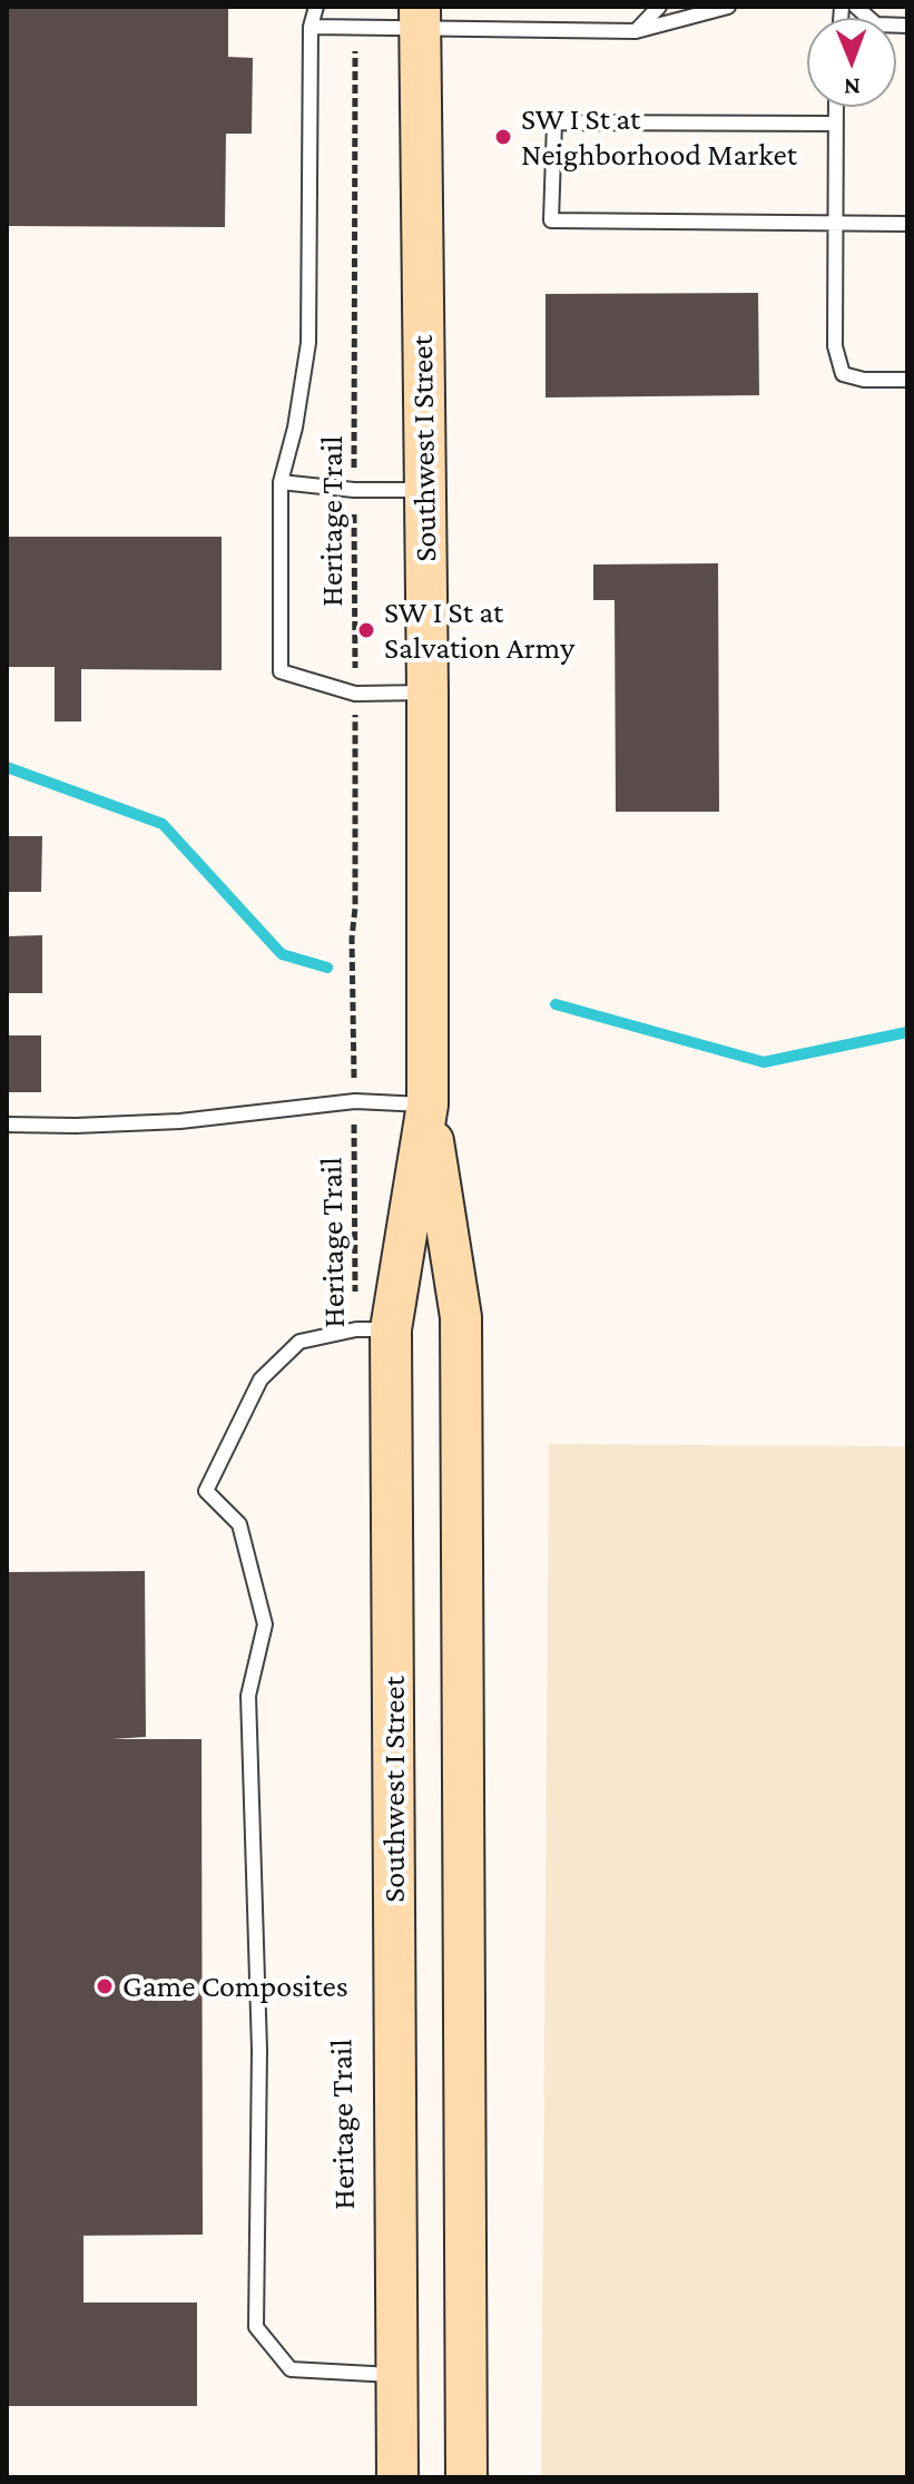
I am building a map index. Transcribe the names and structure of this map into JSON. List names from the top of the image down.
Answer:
{
  "streets": {
    "main road": ["Southwest I Street"],
    "path": ["Heritage Trail"]
  },
  "crossings": [
    ["Southwest I Street", "Heritage Trail"]
  ],
  "places": ["SW I St at Neighborhood Market", "SW I St at Salvation Army", "Game Composites"],
  "north": "bottom"
}
